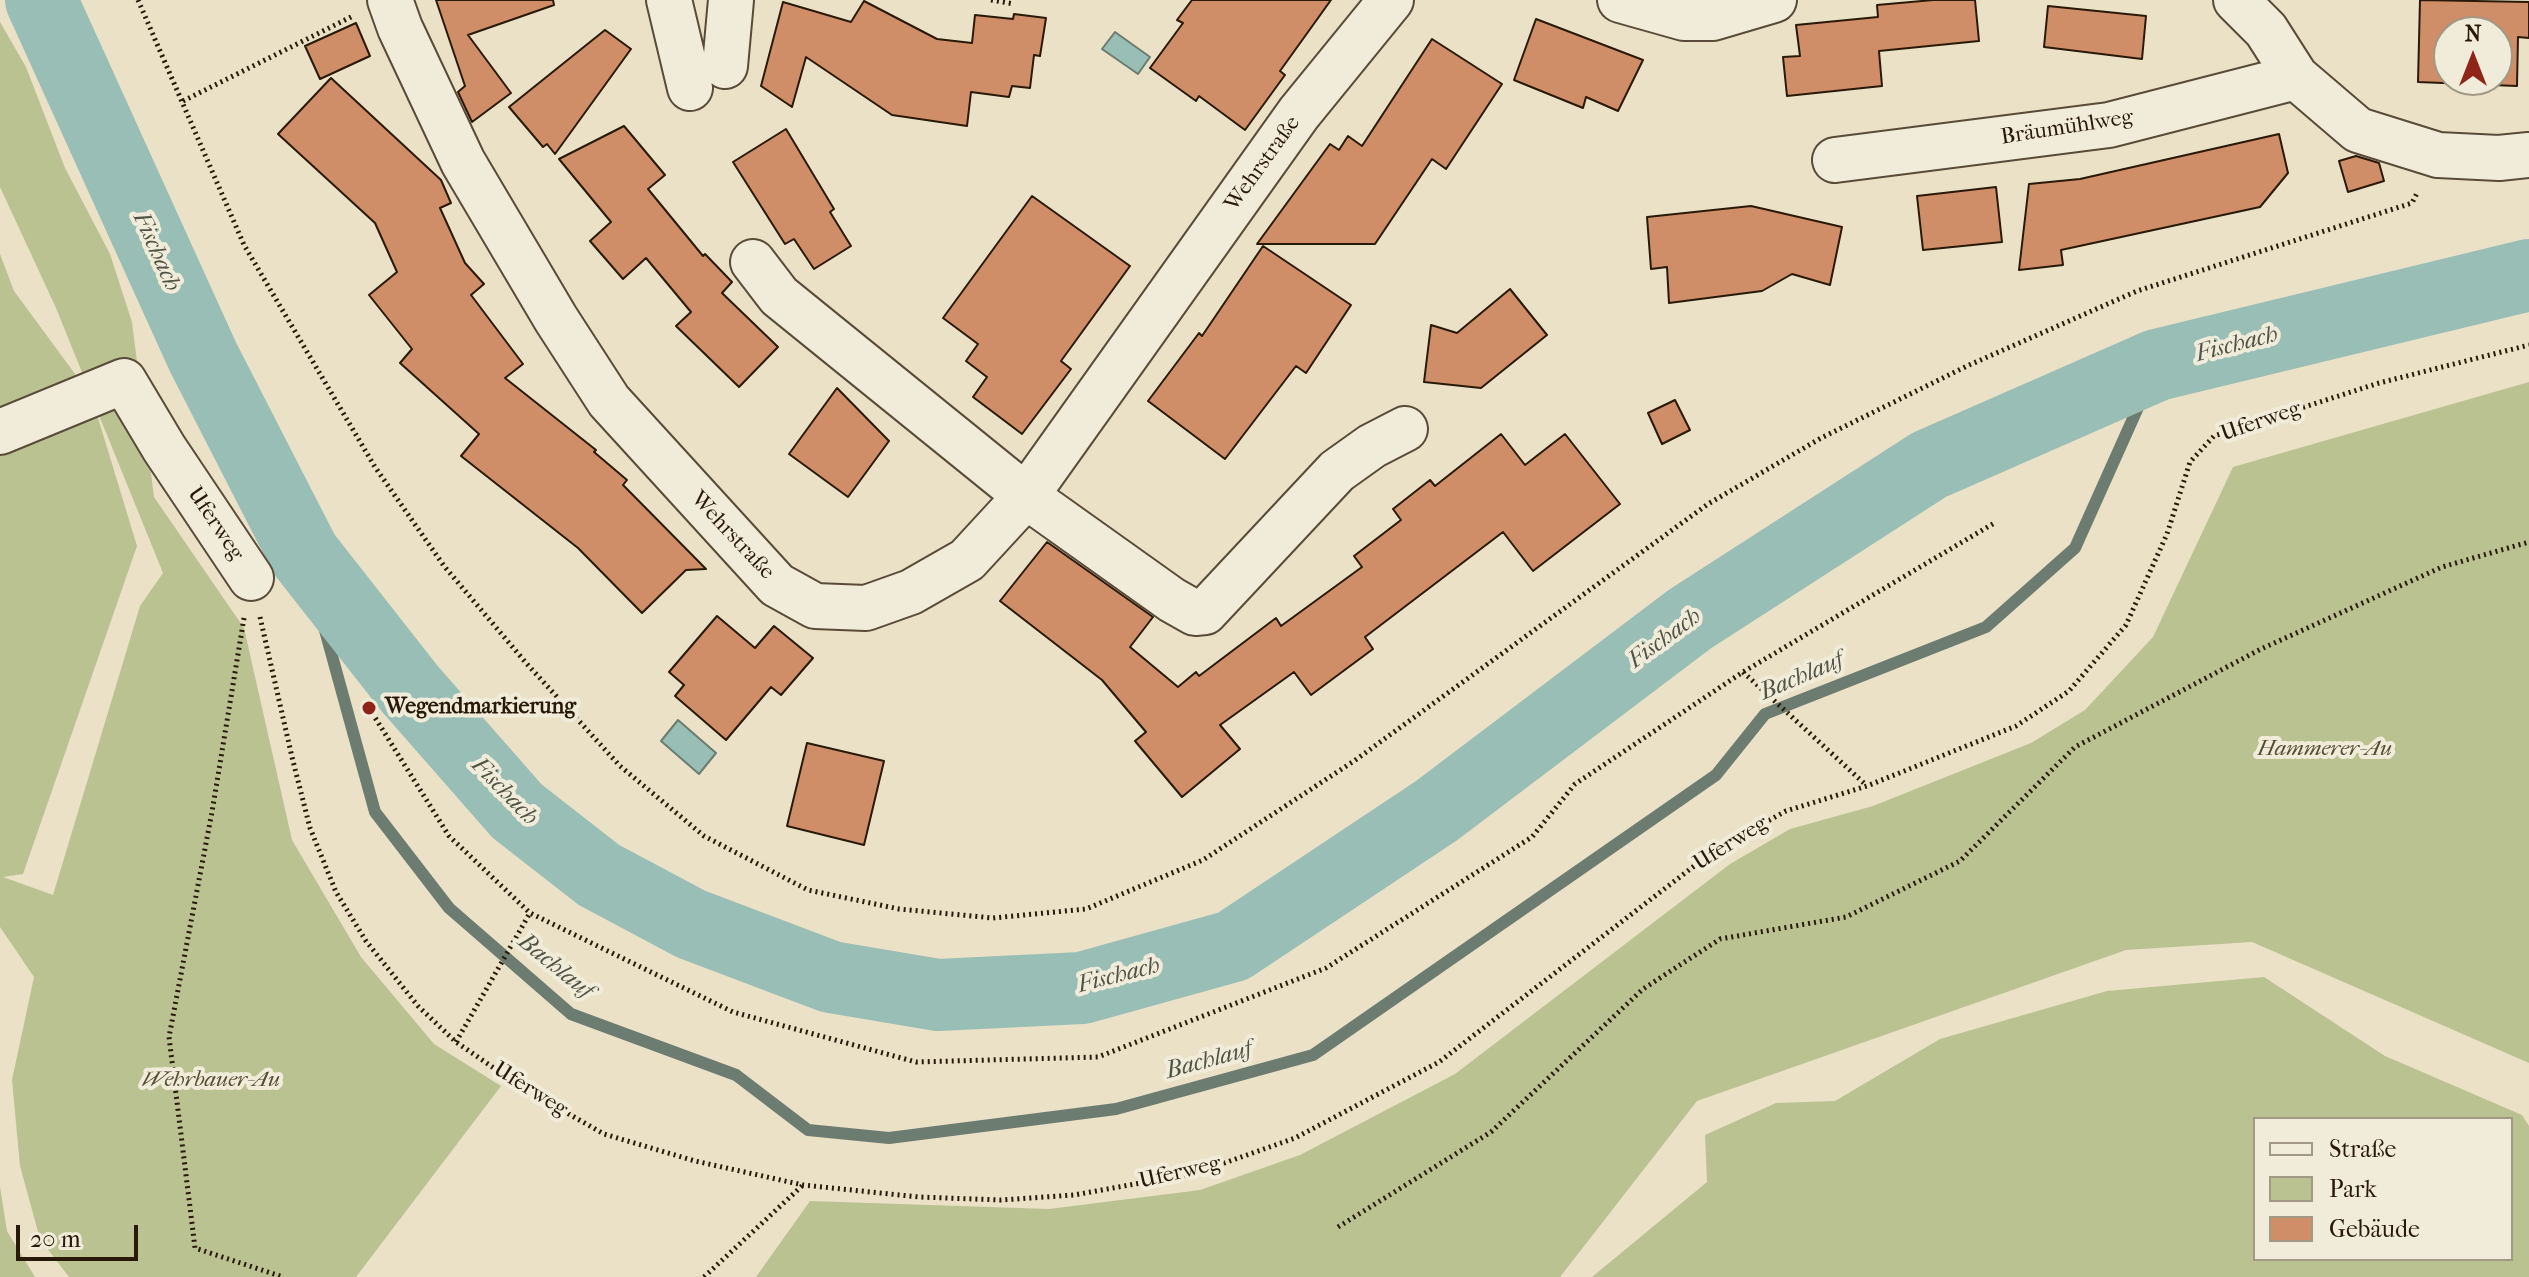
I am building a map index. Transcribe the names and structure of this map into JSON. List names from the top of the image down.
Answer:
{
  "streets": {
    "street": ["Bräumühlweg", "Wehrstraße", "Uferweg"]
  },
  "water": ["Fischach", "Bachlauf"],
  "parks": ["Hammerer-Au", "Wehrbauer-Au"],
  "places": ["Wegendmarkierung"],
  "legend": ["Straße", "Park", "Gebäude"],
  "scale_bar": "20 m",
  "north": "top"
}
